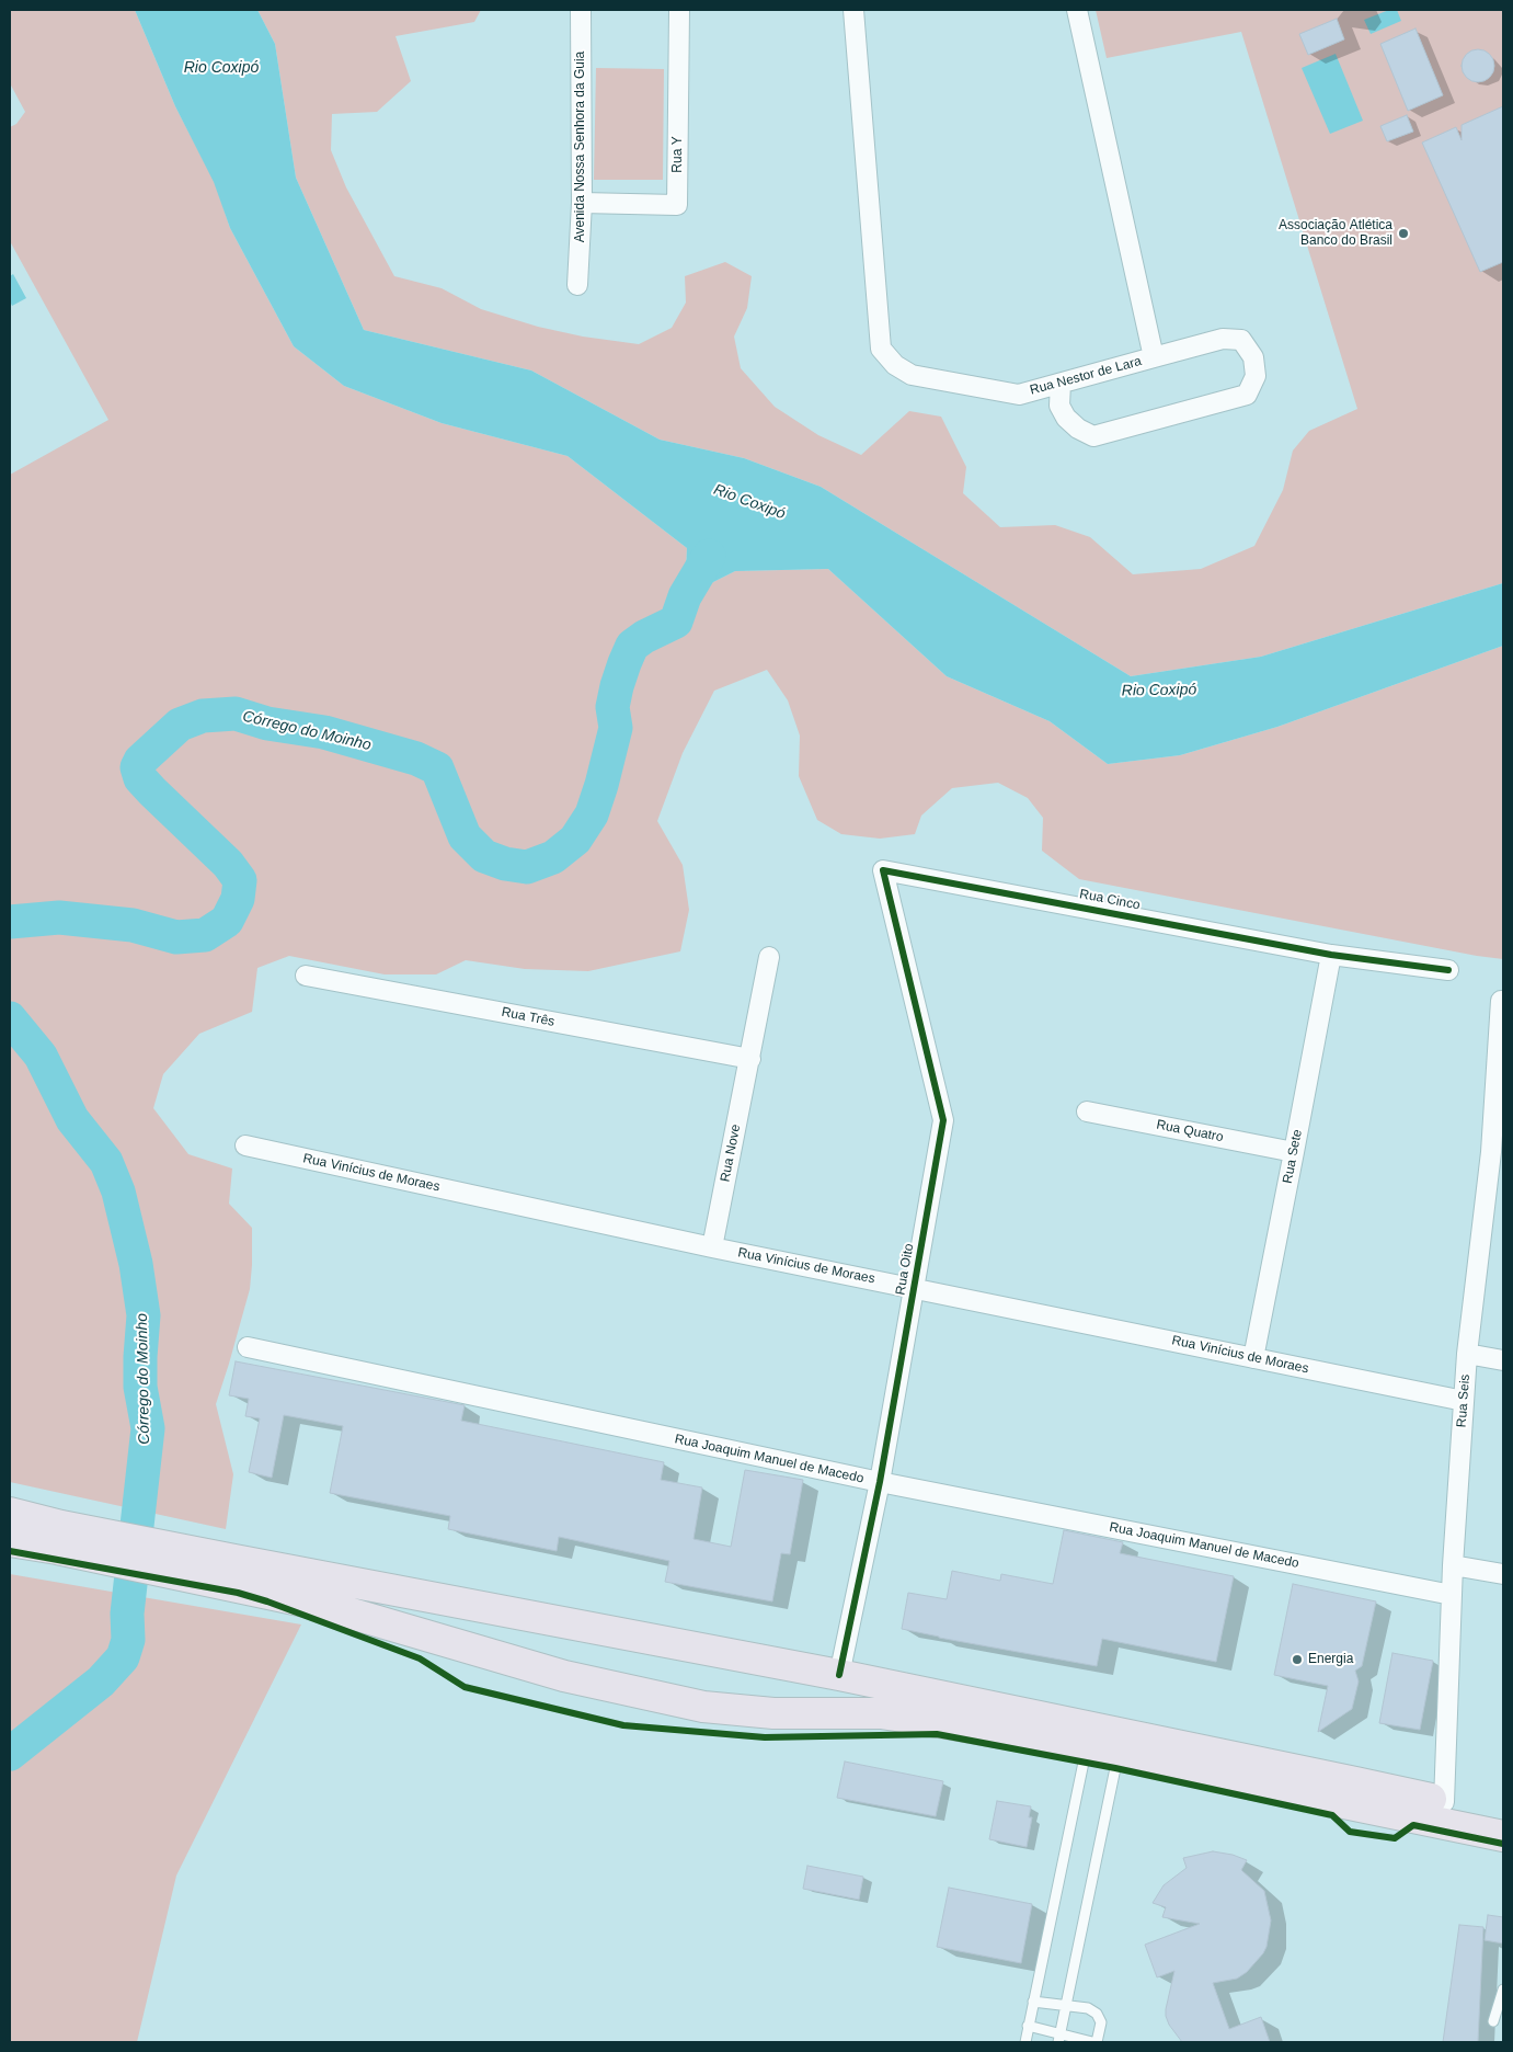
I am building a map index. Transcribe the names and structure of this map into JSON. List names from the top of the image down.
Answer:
{
  "streets": {
    "street": [
      "Avenida Nossa Senhora da Guia",
      "Rua Y",
      "Rua Nestor de Lara",
      "Rua Cinco",
      "Rua Três",
      "Rua Quatro",
      "Rua Nove",
      "Rua Sete",
      "Rua Vinícius de Moraes",
      "Rua Oito",
      "Rua Seis",
      "Rua Joaquim Manuel de Macedo"
    ]
  },
  "crossings": [
    ["Avenida Nossa Senhora da Guia", "Rua Y"],
    ["Rua Cinco", "Rua Sete"],
    ["Rua Cinco", "Rua Oito"],
    ["Rua Três", "Rua Nove"],
    ["Rua Quatro", "Rua Sete"],
    ["Rua Nove", "Rua Vinícius de Moraes"],
    ["Rua Sete", "Rua Vinícius de Moraes"],
    ["Rua Vinícius de Moraes", "Rua Oito"],
    ["Rua Vinícius de Moraes", "Rua Seis"],
    ["Rua Oito", "Rua Joaquim Manuel de Macedo"],
    ["Rua Seis", "Rua Joaquim Manuel de Macedo"]
  ],
  "water": ["Rio Coxipó", "Córrego do Moinho"],
  "places": ["Associação Atlética Banco do Brasil", "Energia"]
}
